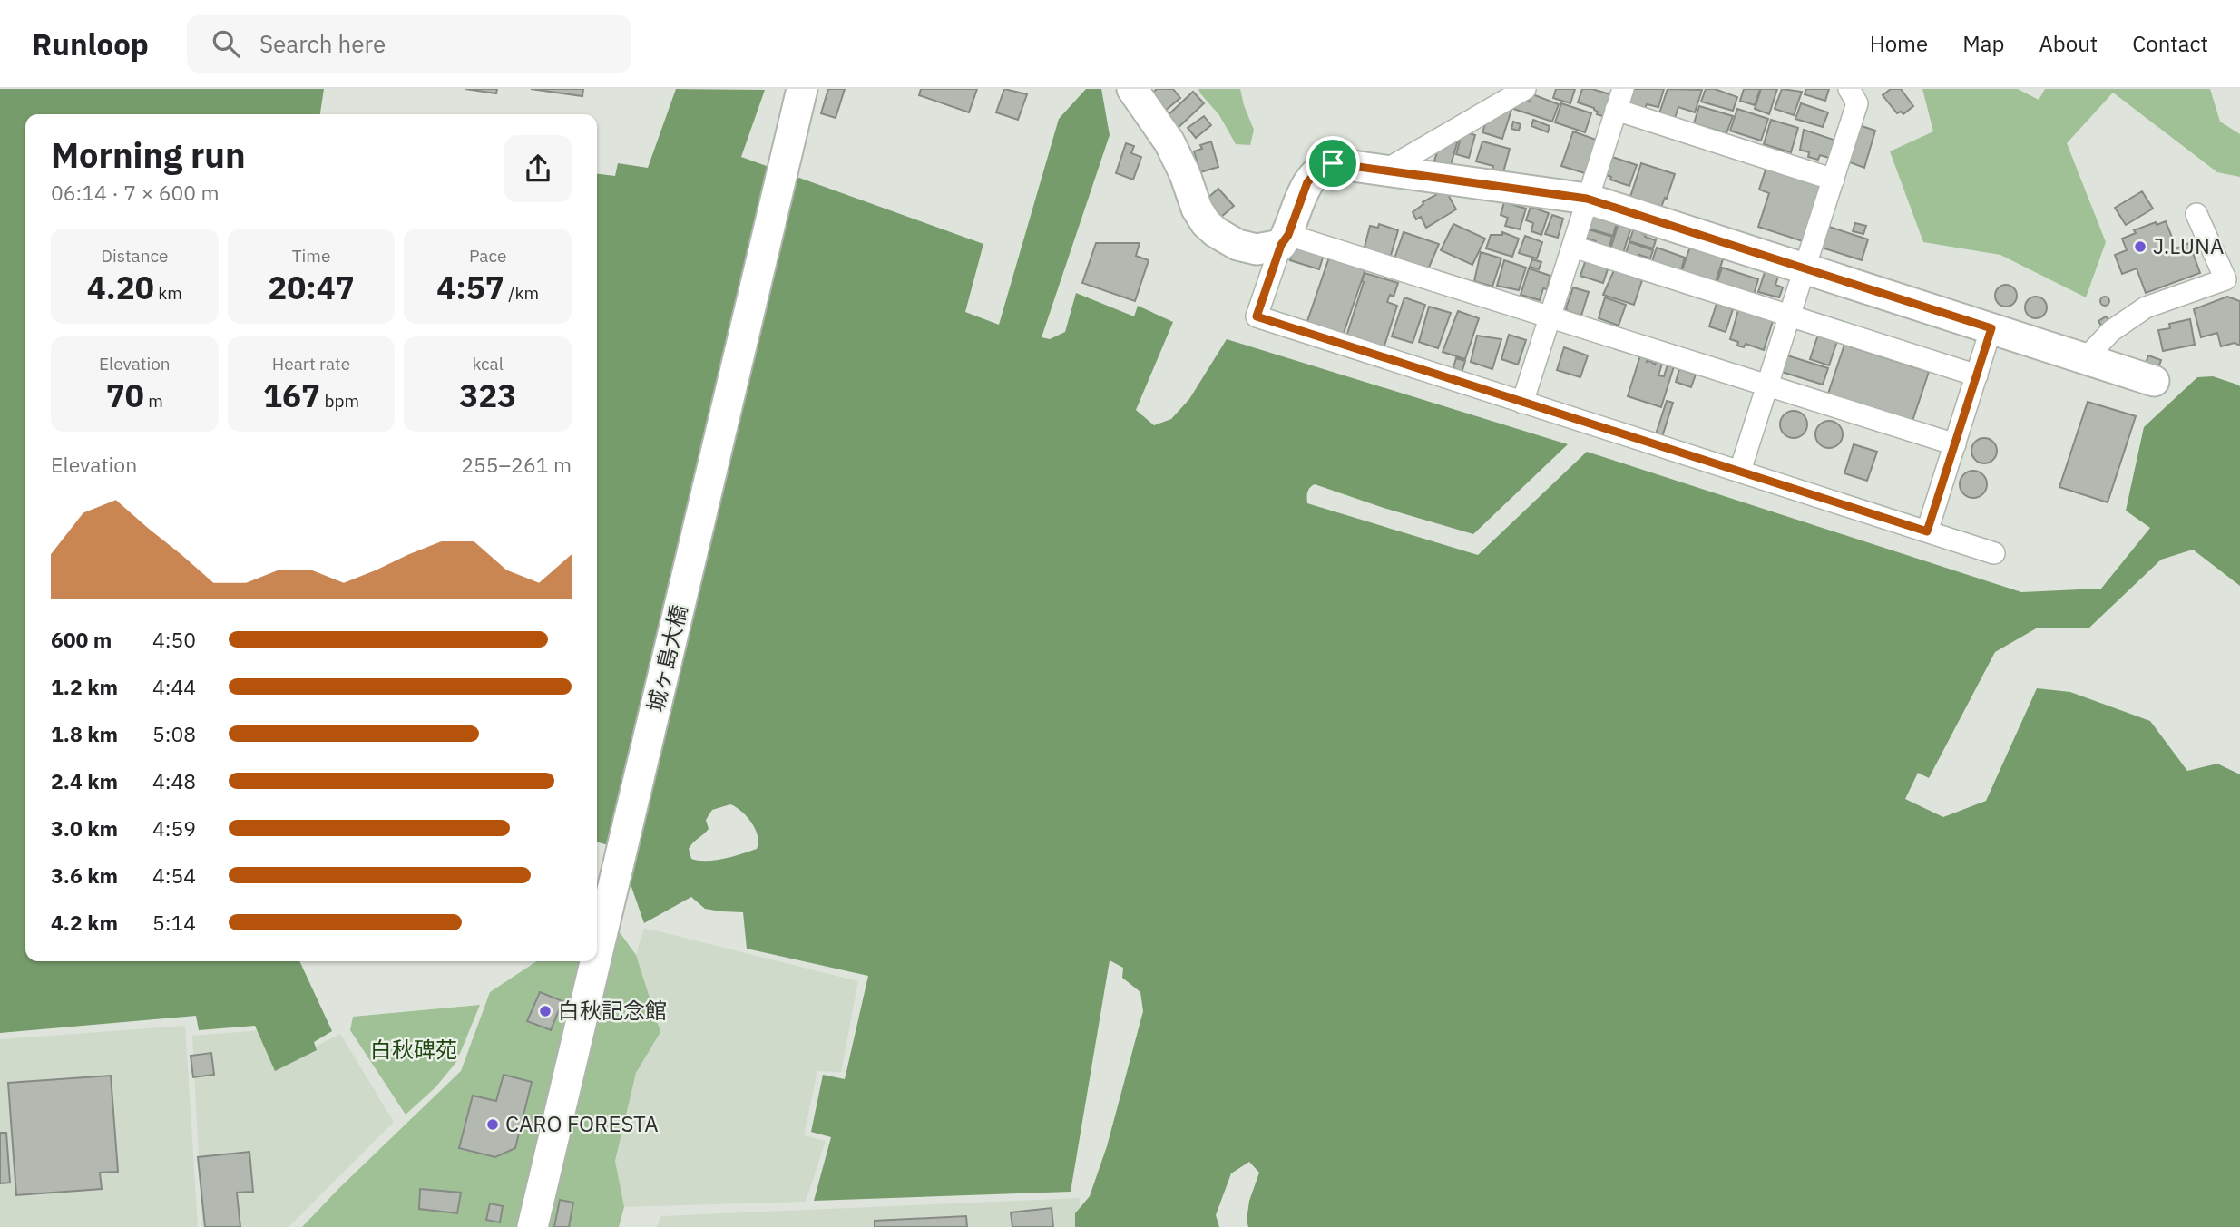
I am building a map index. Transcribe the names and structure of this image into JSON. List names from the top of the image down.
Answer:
{
  "streets": {
    "street": ["城ヶ島大橋"]
  },
  "parks": ["白秋碑苑"],
  "places": ["J.LUNA", "白秋記念館", "CARO FORESTA"],
  "page": {
    "header": "Runloop",
    "search": "Search here",
    "nav": [
      "Home",
      "Map",
      "About",
      "Contact"
    ],
    "heading": ["Morning run", "06:14 · 7 × 600 m"],
    "stats": [
      ["Distance", "4.20 km"],
      ["Time", "20:47"],
      ["Pace", "4:57 /km"],
      ["Elevation", "70 m"],
      ["Heart rate", "167 bpm"],
      ["kcal", "323"]
    ],
    "chart": ["Elevation", "255–261 m"],
    "list": [
      {
        "name": "600 m",
        "note": "4:50"
      },
      {
        "name": "1.2 km",
        "note": "4:44"
      },
      {
        "name": "1.8 km",
        "note": "5:08"
      },
      {
        "name": "2.4 km",
        "note": "4:48"
      },
      {
        "name": "3.0 km",
        "note": "4:59"
      },
      {
        "name": "3.6 km",
        "note": "4:54"
      },
      {
        "name": "4.2 km",
        "note": "5:14"
      }
    ]
  }
}
